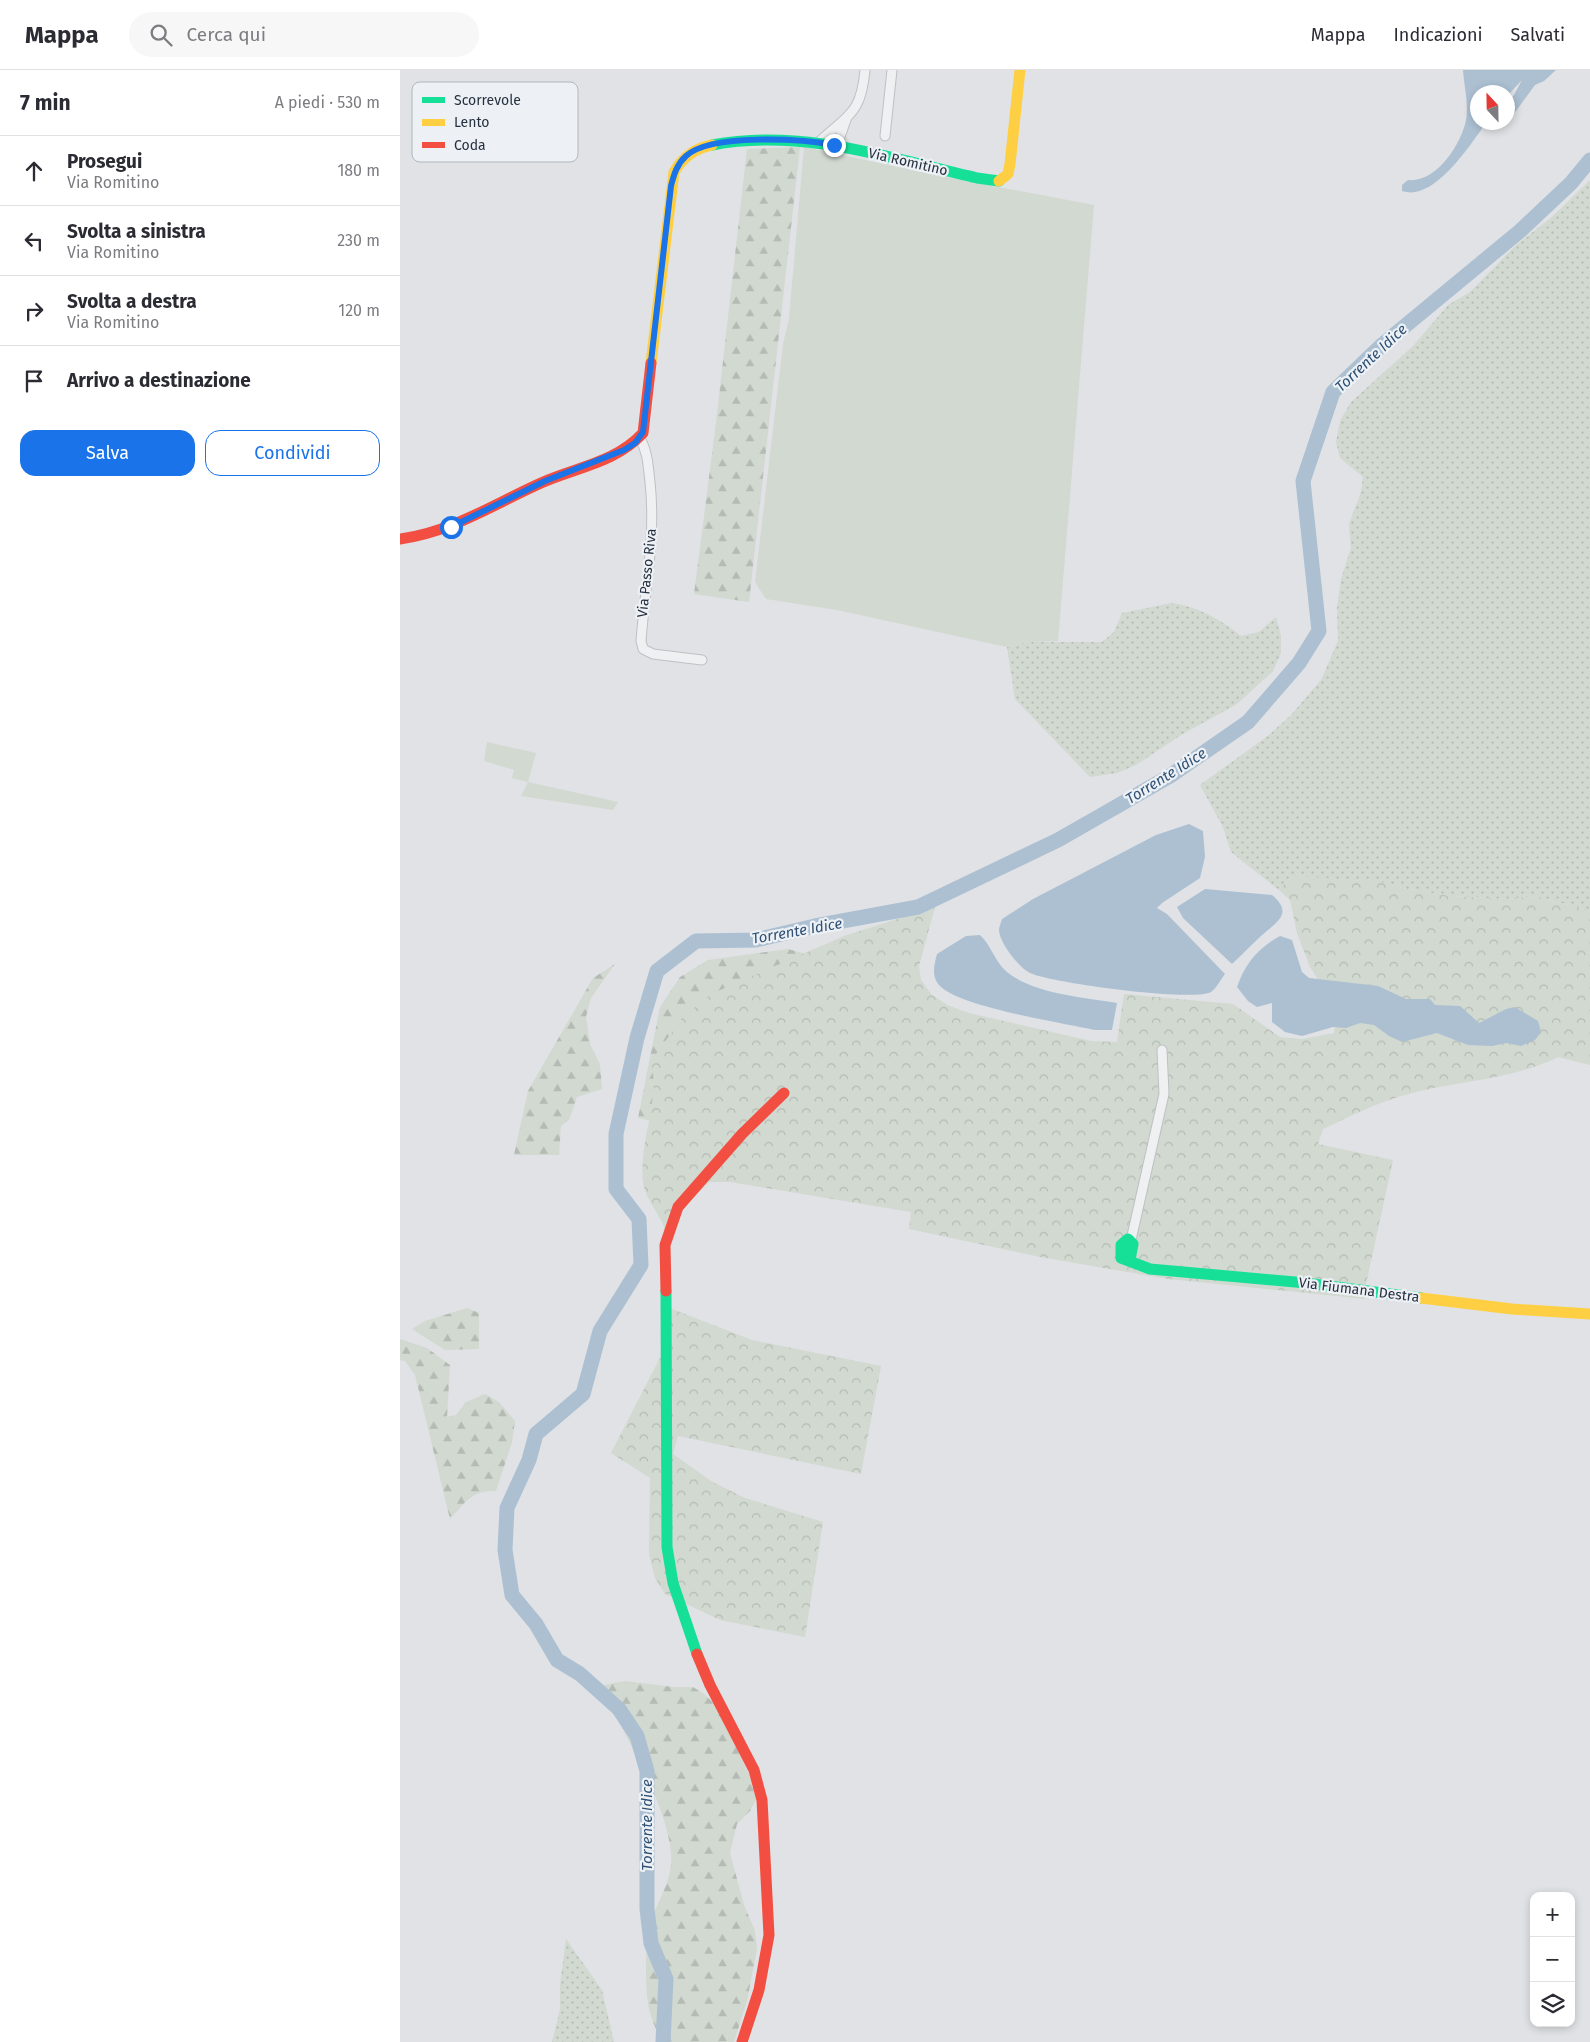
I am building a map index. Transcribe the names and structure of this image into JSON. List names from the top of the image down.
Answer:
{
  "streets": {
    "street": ["Via Romitino", "Via Passo Riva", "Via Fiumana Destra"]
  },
  "crossings": [
    ["Via Romitino", "Via Passo Riva"]
  ],
  "water": ["Torrente Idice"],
  "legend": ["Scorrevole", "Lento", "Coda"],
  "north": "top",
  "page": {
    "header": "Mappa",
    "search": "Cerca qui",
    "nav": ["Mappa", "Indicazioni", "Salvati"],
    "heading": ["7 min", "A piedi · 530 m"],
    "list": [
      ["Prosegui", "Via Romitino", "180 m"],
      ["Svolta a sinistra", "Via Romitino", "230 m"],
      ["Svolta a destra", "Via Romitino", "120 m"],
      "Arrivo a destinazione"
    ],
    "buttons": ["Salva", "Condividi"],
    "map_buttons": ["+", "−"]
  }
}
